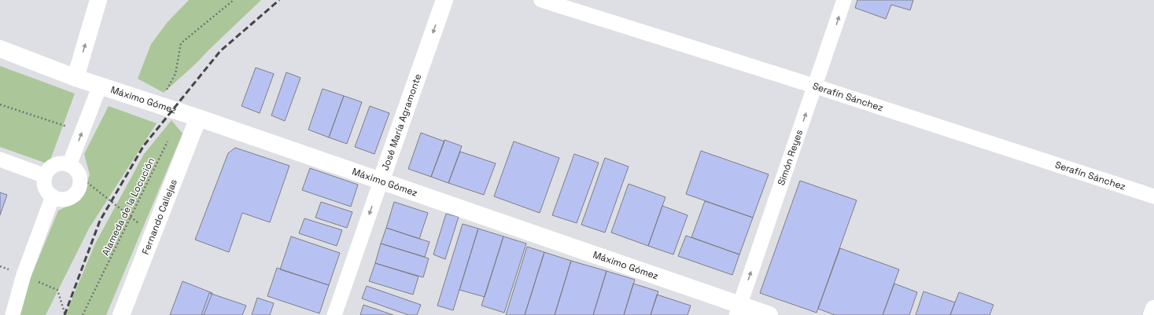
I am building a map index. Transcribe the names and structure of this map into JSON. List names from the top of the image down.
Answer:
{
  "streets": {
    "main road": ["Máximo Gómez", "José María Agramonte", "Fernando Callejas"],
    "street": ["Serafín Sánchez", "Simón Reyes"],
    "path": ["Alameda de la Locución"]
  },
  "crossings": [
    ["Serafín Sánchez", "Simón Reyes"],
    ["Máximo Gómez", "José María Agramonte"],
    ["Máximo Gómez", "Simón Reyes"],
    ["Máximo Gómez", "Fernando Callejas"]
  ],
  "one_way": ["José María Agramonte", "Simón Reyes"]
}
